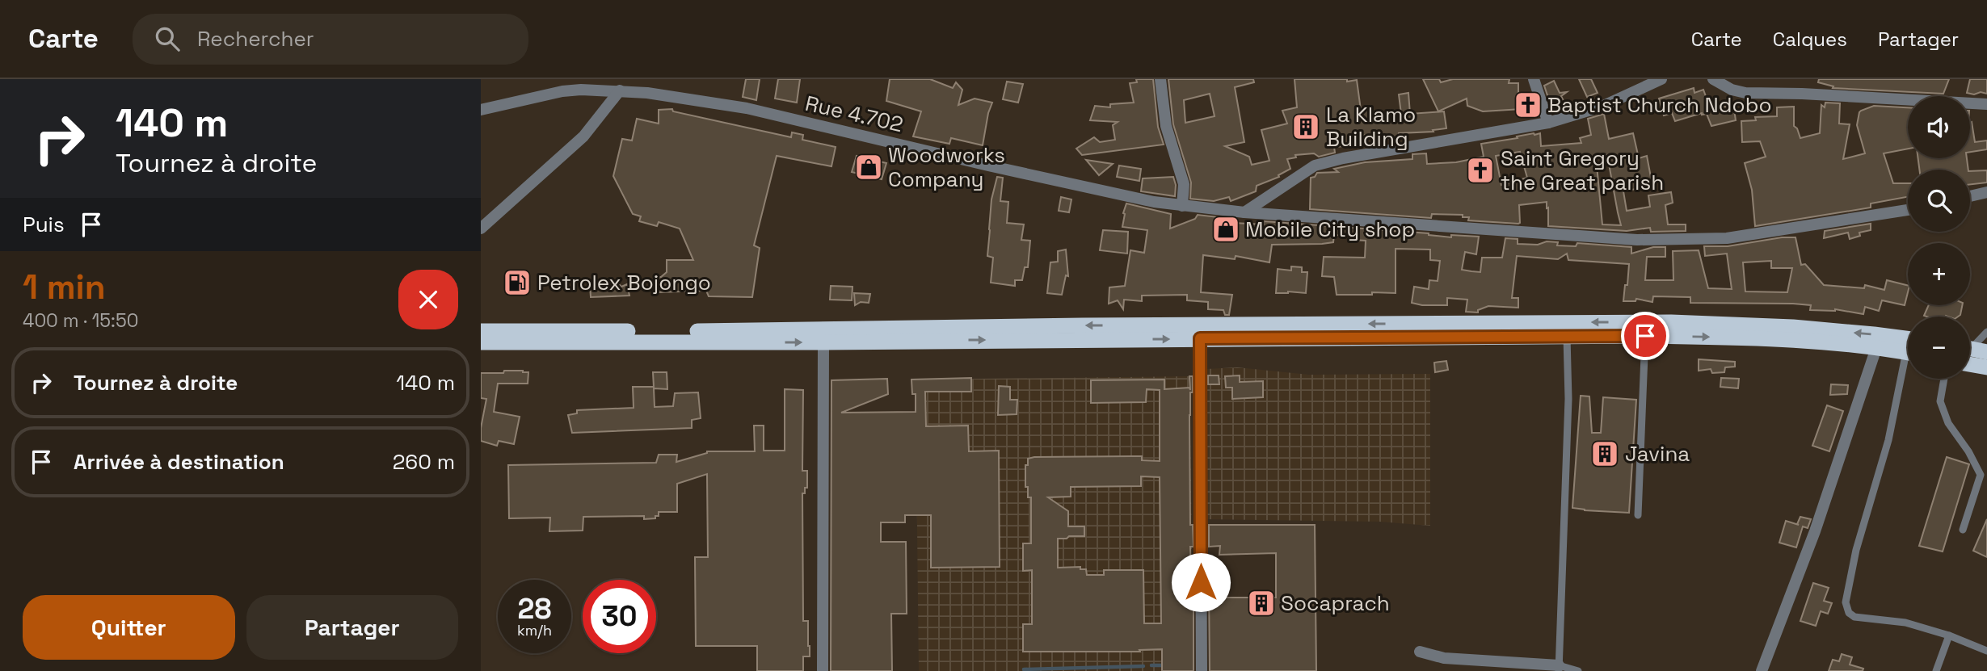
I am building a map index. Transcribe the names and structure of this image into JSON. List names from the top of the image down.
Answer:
{
  "streets": {
    "street": ["Rue 4.702"]
  },
  "places": {
    "church": ["Baptist Church Ndobo", "Saint Gregory the Great parish"],
    "building": ["La Klamo Building", "Javina", "Socaprach"],
    "shop": ["Woodworks Company", "Mobile City shop"],
    "fuel station": ["Petrolex Bojongo"]
  },
  "page": {
    "header": "Carte",
    "search": "Rechercher",
    "nav": ["Carte", "Calques", "Partager"],
    "turn": ["140 m", "Tournez à droite"],
    "map_buttons": ["+", "−"],
    "then": "Puis",
    "heading": ["1 min", "400 m · 15:50"],
    "list": [
      {
        "name": "Tournez à droite",
        "value": "140 m"
      },
      {
        "name": "Arrivée à destination",
        "value": "260 m"
      }
    ],
    "speed": "28 km/h",
    "limit": "30",
    "buttons": ["Quitter", "Partager"]
  }
}
